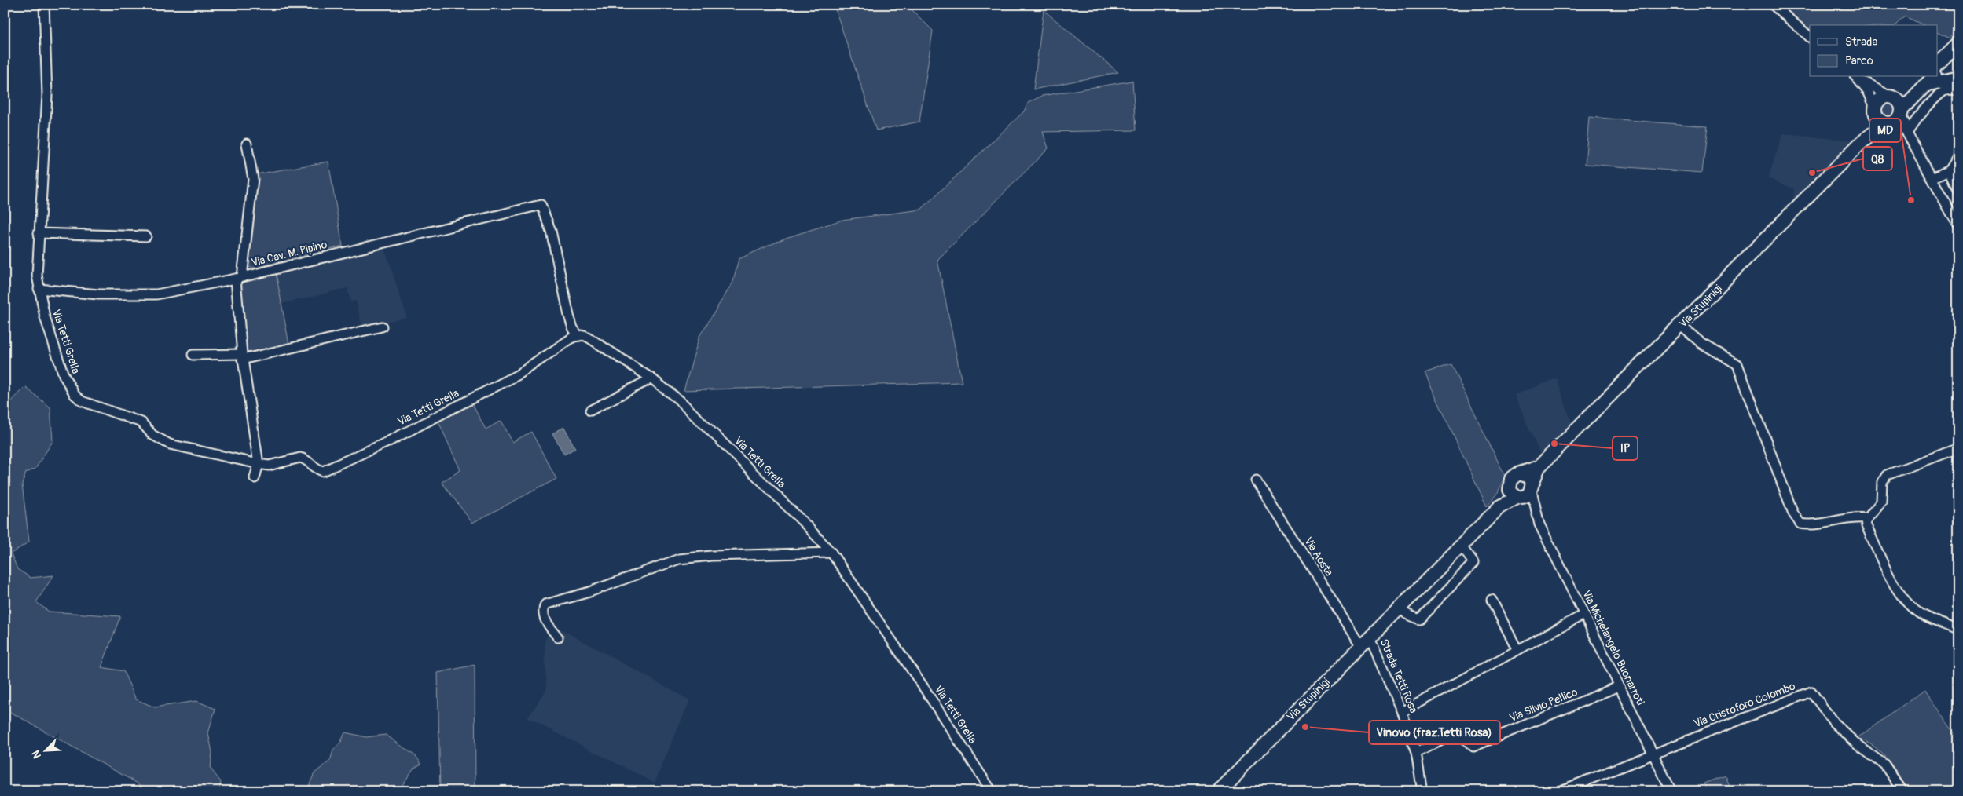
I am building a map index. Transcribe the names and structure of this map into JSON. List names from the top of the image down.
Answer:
{
  "streets": {
    "street": [
      "Via Cav. M. Pipino",
      "Via Stupinigi",
      "Via Tetti Grella",
      "Via Aosta",
      "Via Michelangelo Buonarroti",
      "Strada Tetti Rosa",
      "Via Silvio Pellico",
      "Via Cristoforo Colombo"
    ]
  },
  "crossings": [
    ["Via Cav. M. Pipino", "Via Tetti Grella"],
    ["Via Stupinigi", "Via Aosta"],
    ["Via Stupinigi", "Via Michelangelo Buonarroti"],
    ["Via Stupinigi", "Strada Tetti Rosa"],
    ["Via Aosta", "Strada Tetti Rosa"],
    ["Via Michelangelo Buonarroti", "Via Silvio Pellico"],
    ["Via Michelangelo Buonarroti", "Via Cristoforo Colombo"],
    ["Strada Tetti Rosa", "Via Silvio Pellico"]
  ],
  "places": [
    "Q8",
    "MD",
    "IP",
    "Vinovo (fraz.Tetti Rosa)"
  ],
  "legend": ["Strada", "Parco"],
  "north": "bottom left"
}
